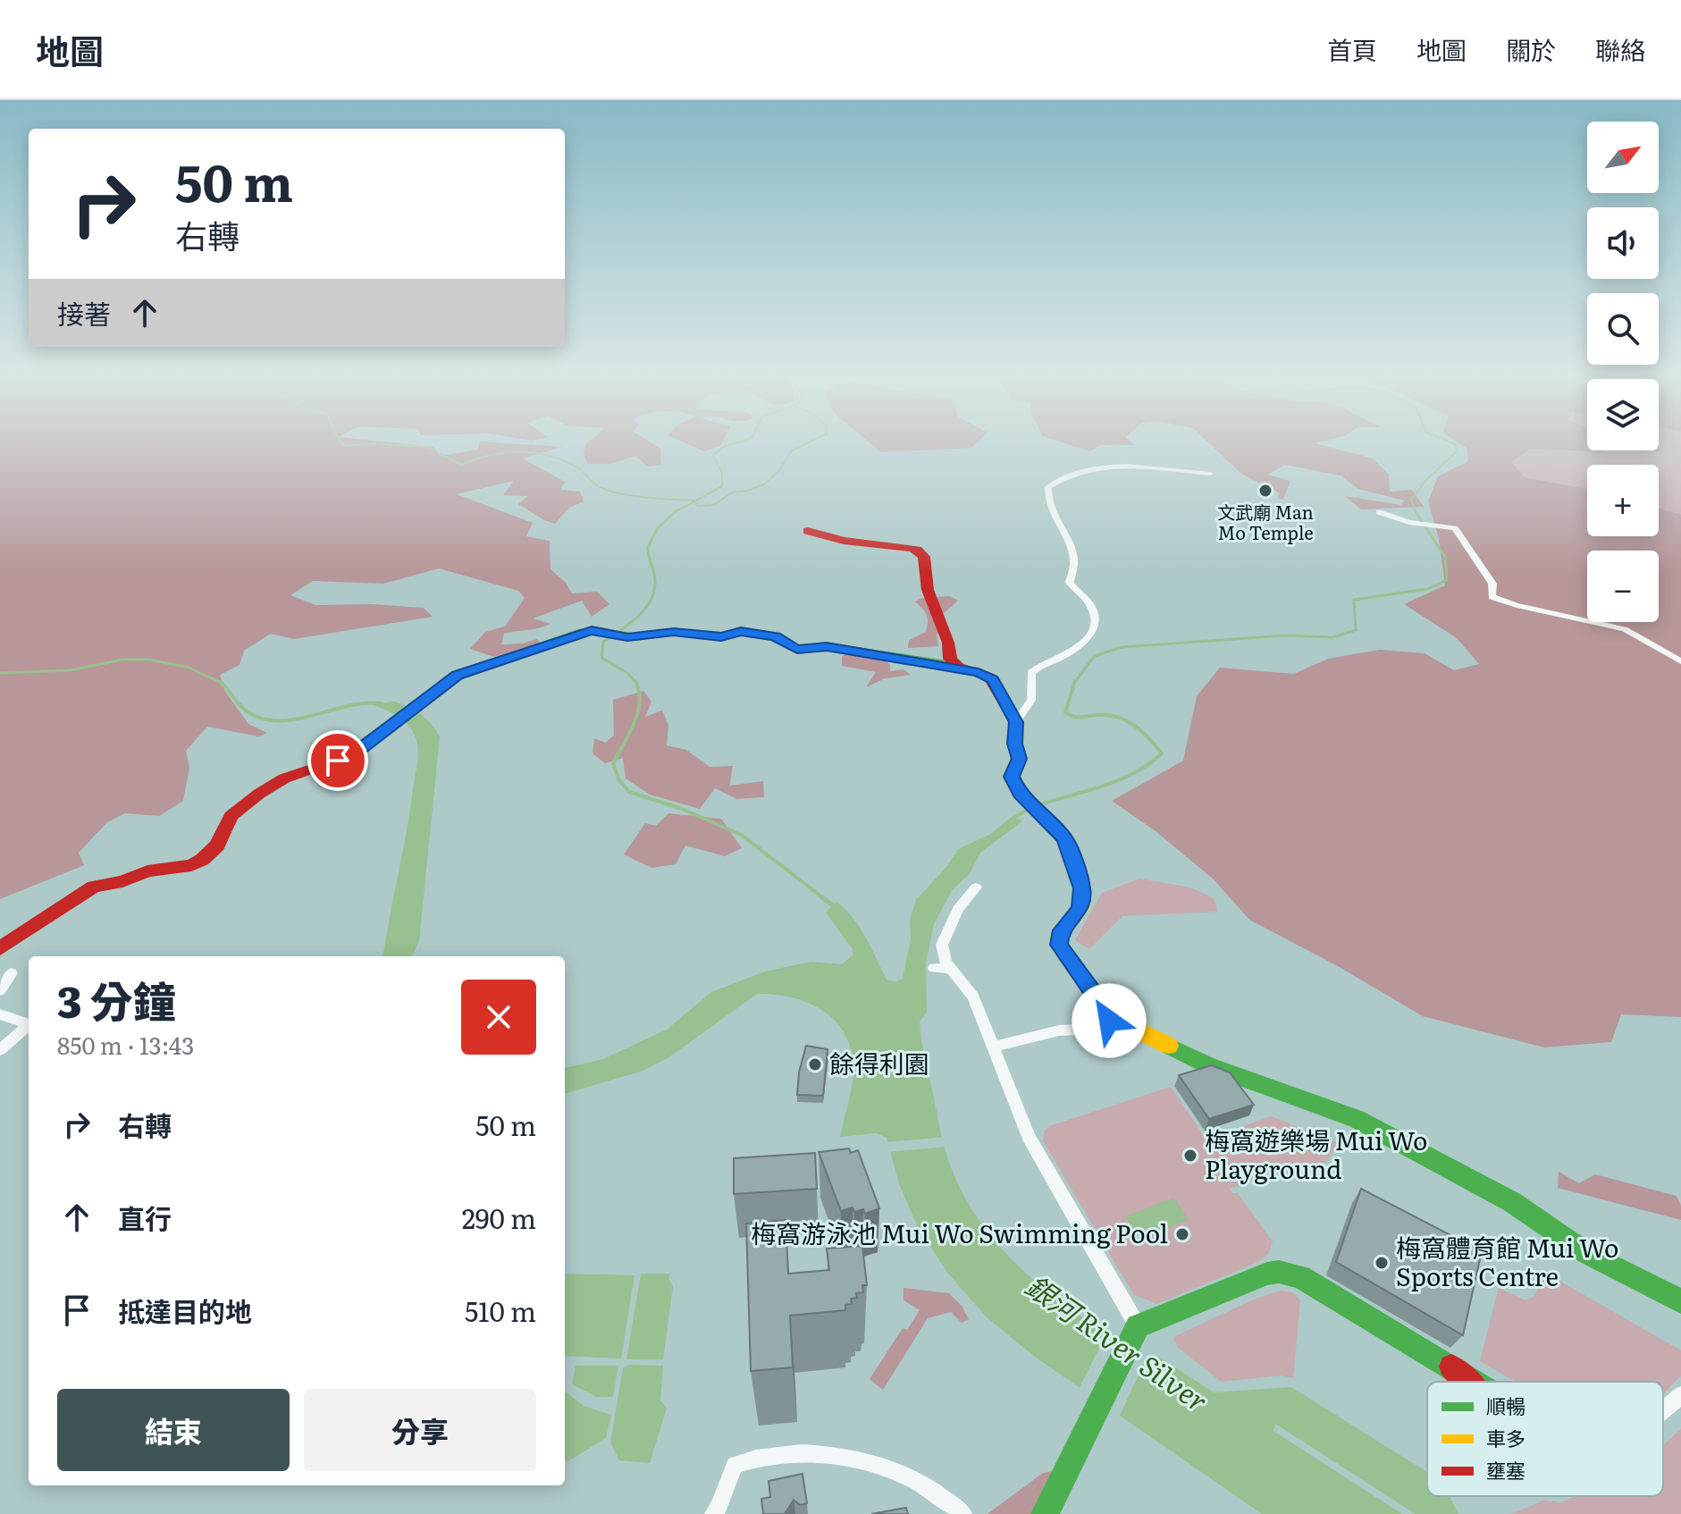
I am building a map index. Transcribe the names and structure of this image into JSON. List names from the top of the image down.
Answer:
{
  "water": ["銀河 River Silver"],
  "places": [
    "文武廟 Man Mo Temple",
    "餘得利園",
    "梅窩遊樂場 Mui Wo Playground",
    "梅窩游泳池 Mui Wo Swimming Pool",
    "梅窩體育館 Mui Wo Sports Centre"
  ],
  "legend": ["順暢", "車多", "壅塞"],
  "north": "top right",
  "page": {
    "header": "地圖",
    "nav": [
      "首頁",
      "地圖",
      "關於",
      "聯絡"
    ],
    "map_buttons": ["+", "−"],
    "turn": ["50 m", "右轉"],
    "then": "接著",
    "heading": ["3 分鐘", "850 m · 13:43"],
    "list": [
      {
        "name": "右轉",
        "value": "50 m"
      },
      {
        "name": "直行",
        "value": "290 m"
      },
      {
        "name": "抵達目的地",
        "value": "510 m"
      }
    ],
    "buttons": ["結束", "分享"]
  }
}
